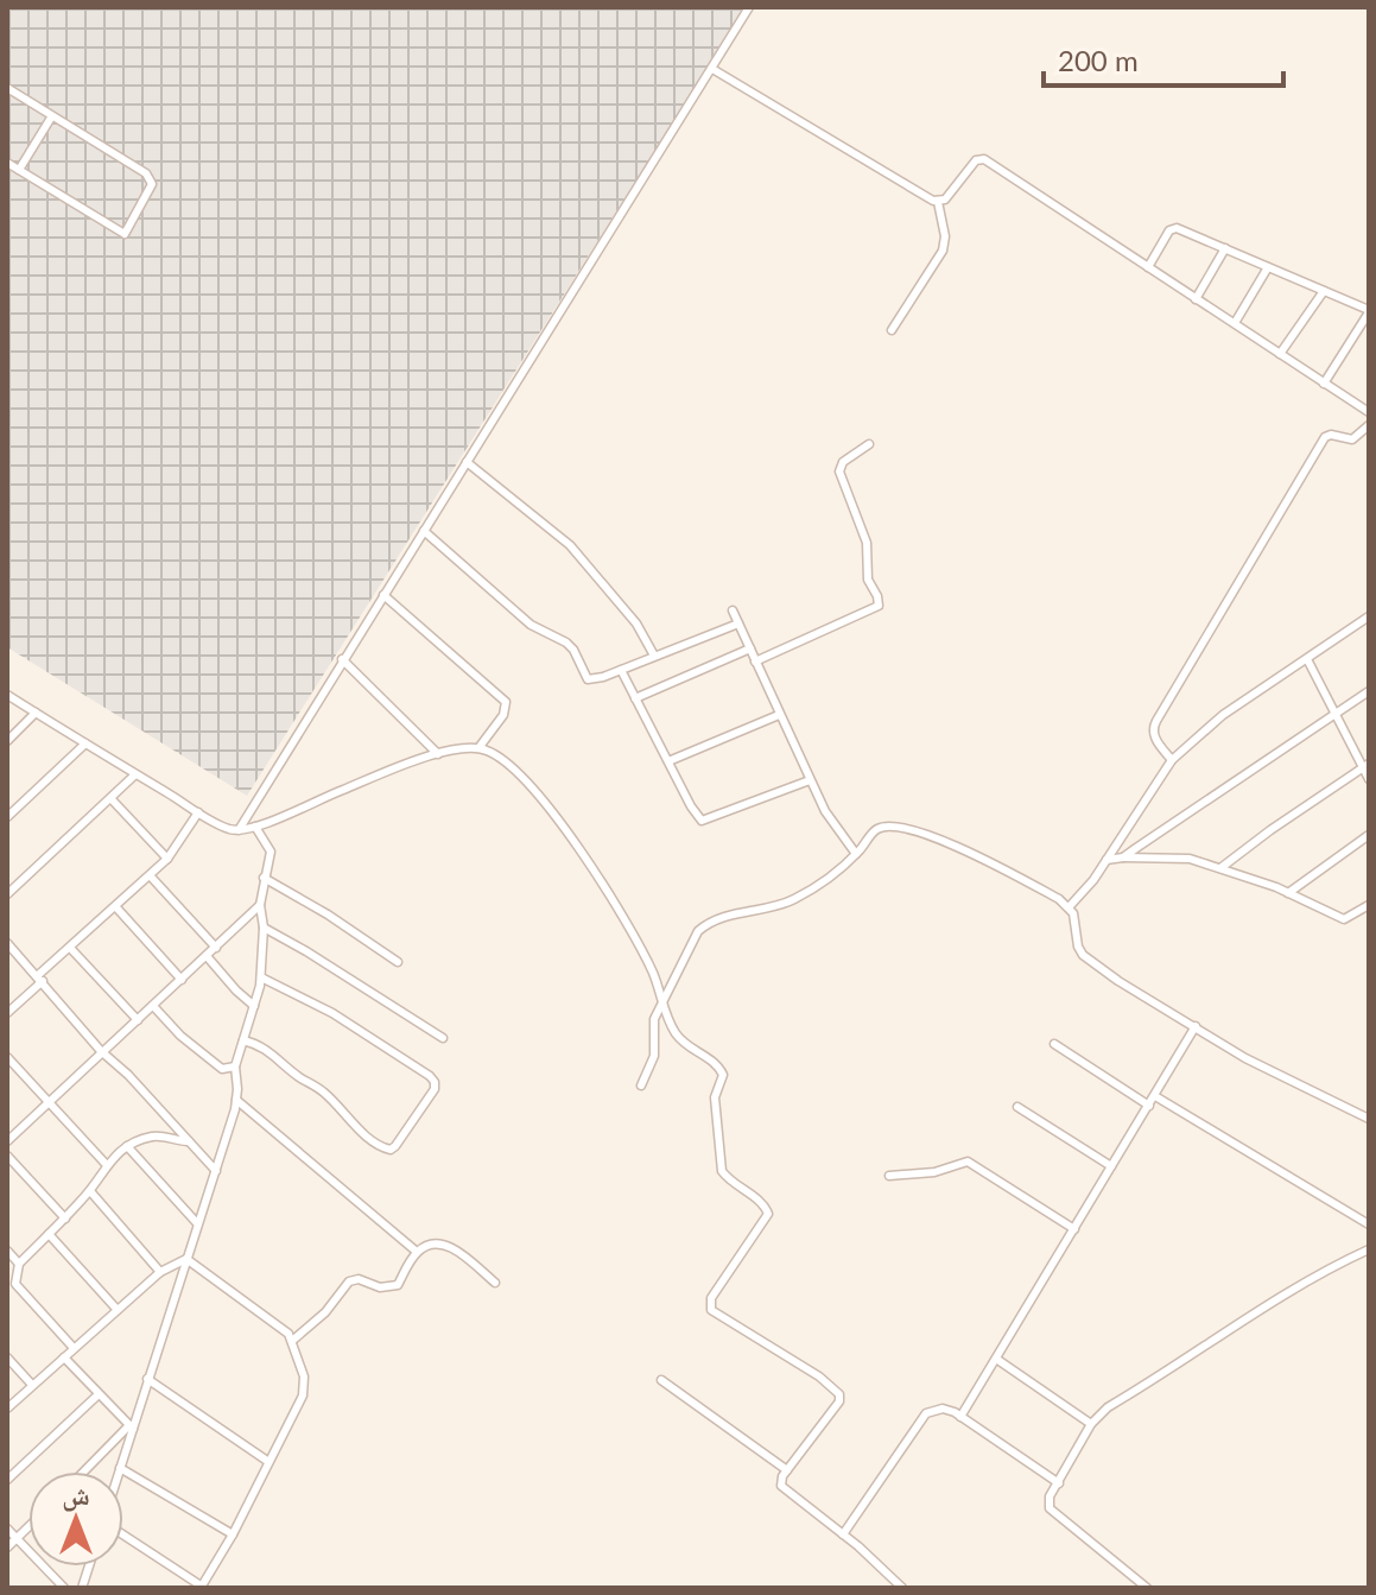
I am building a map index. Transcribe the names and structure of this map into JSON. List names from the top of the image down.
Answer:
{
  "scale_bar": "200 m",
  "north": "top"
}
